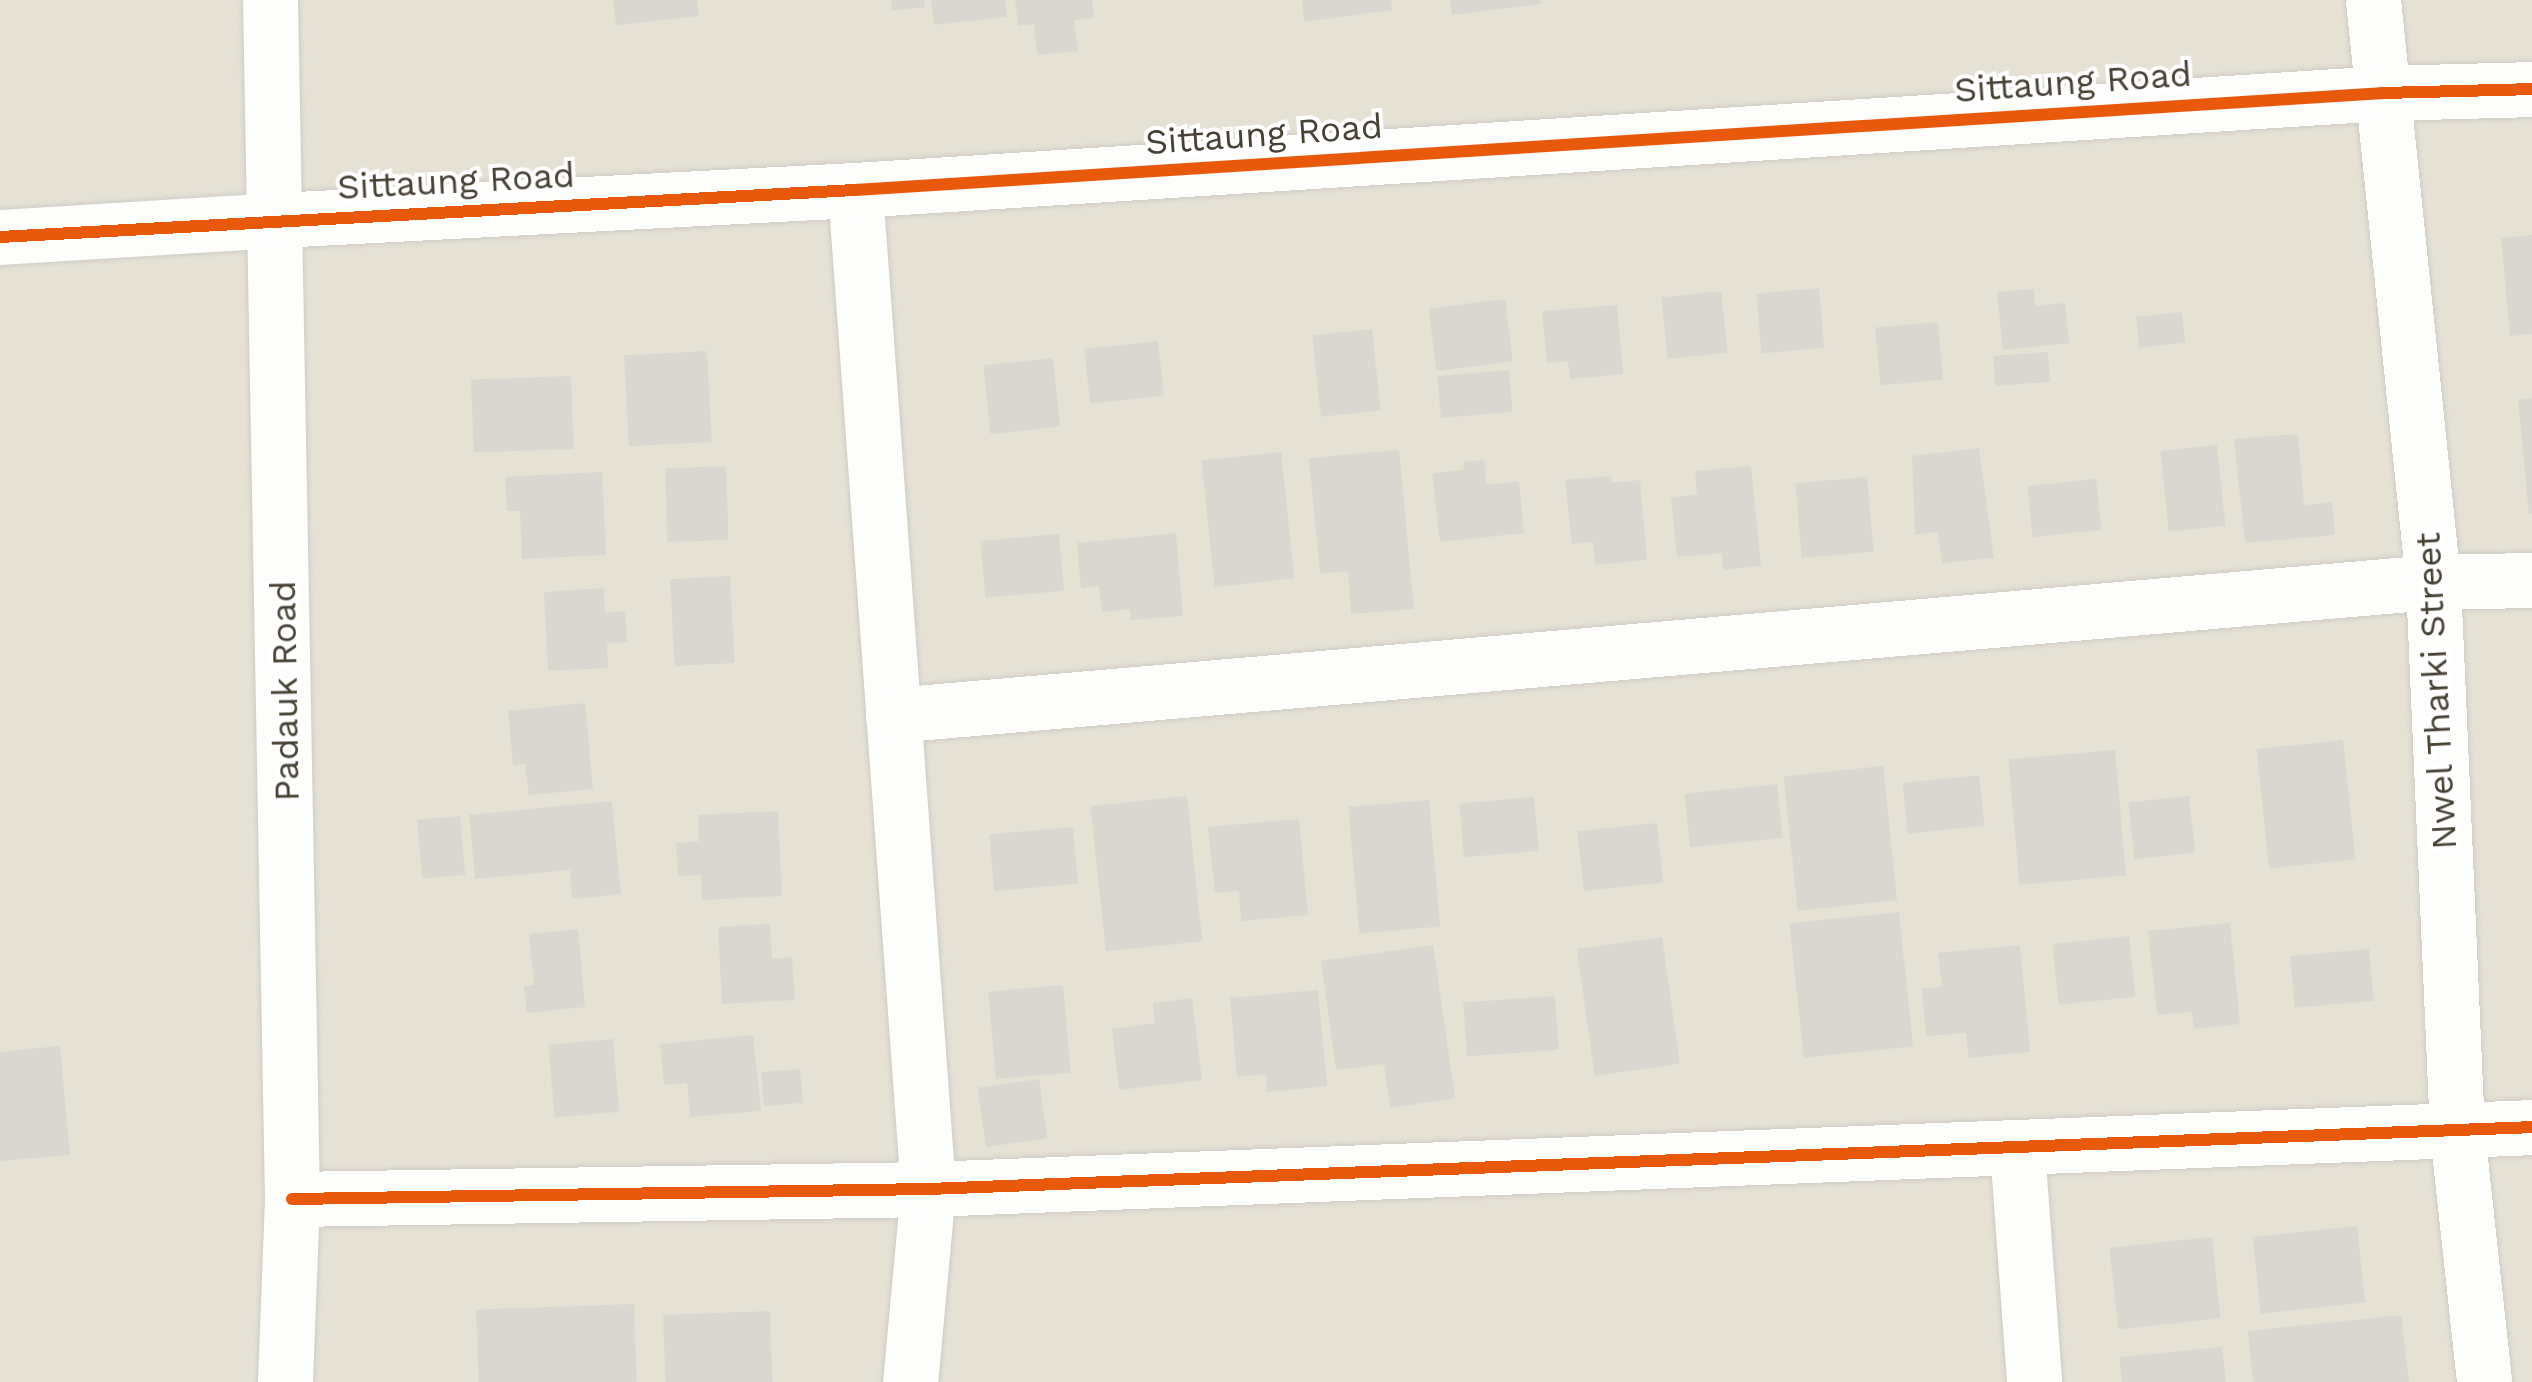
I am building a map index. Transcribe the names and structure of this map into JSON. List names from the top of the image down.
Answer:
{
  "streets": {
    "street": ["Sittaung Road", "Padauk Road", "Nwel Tharki Street"]
  },
  "crossings": [
    ["Sittaung Road", "Padauk Road"],
    ["Sittaung Road", "Nwel Tharki Street"]
  ]
}
